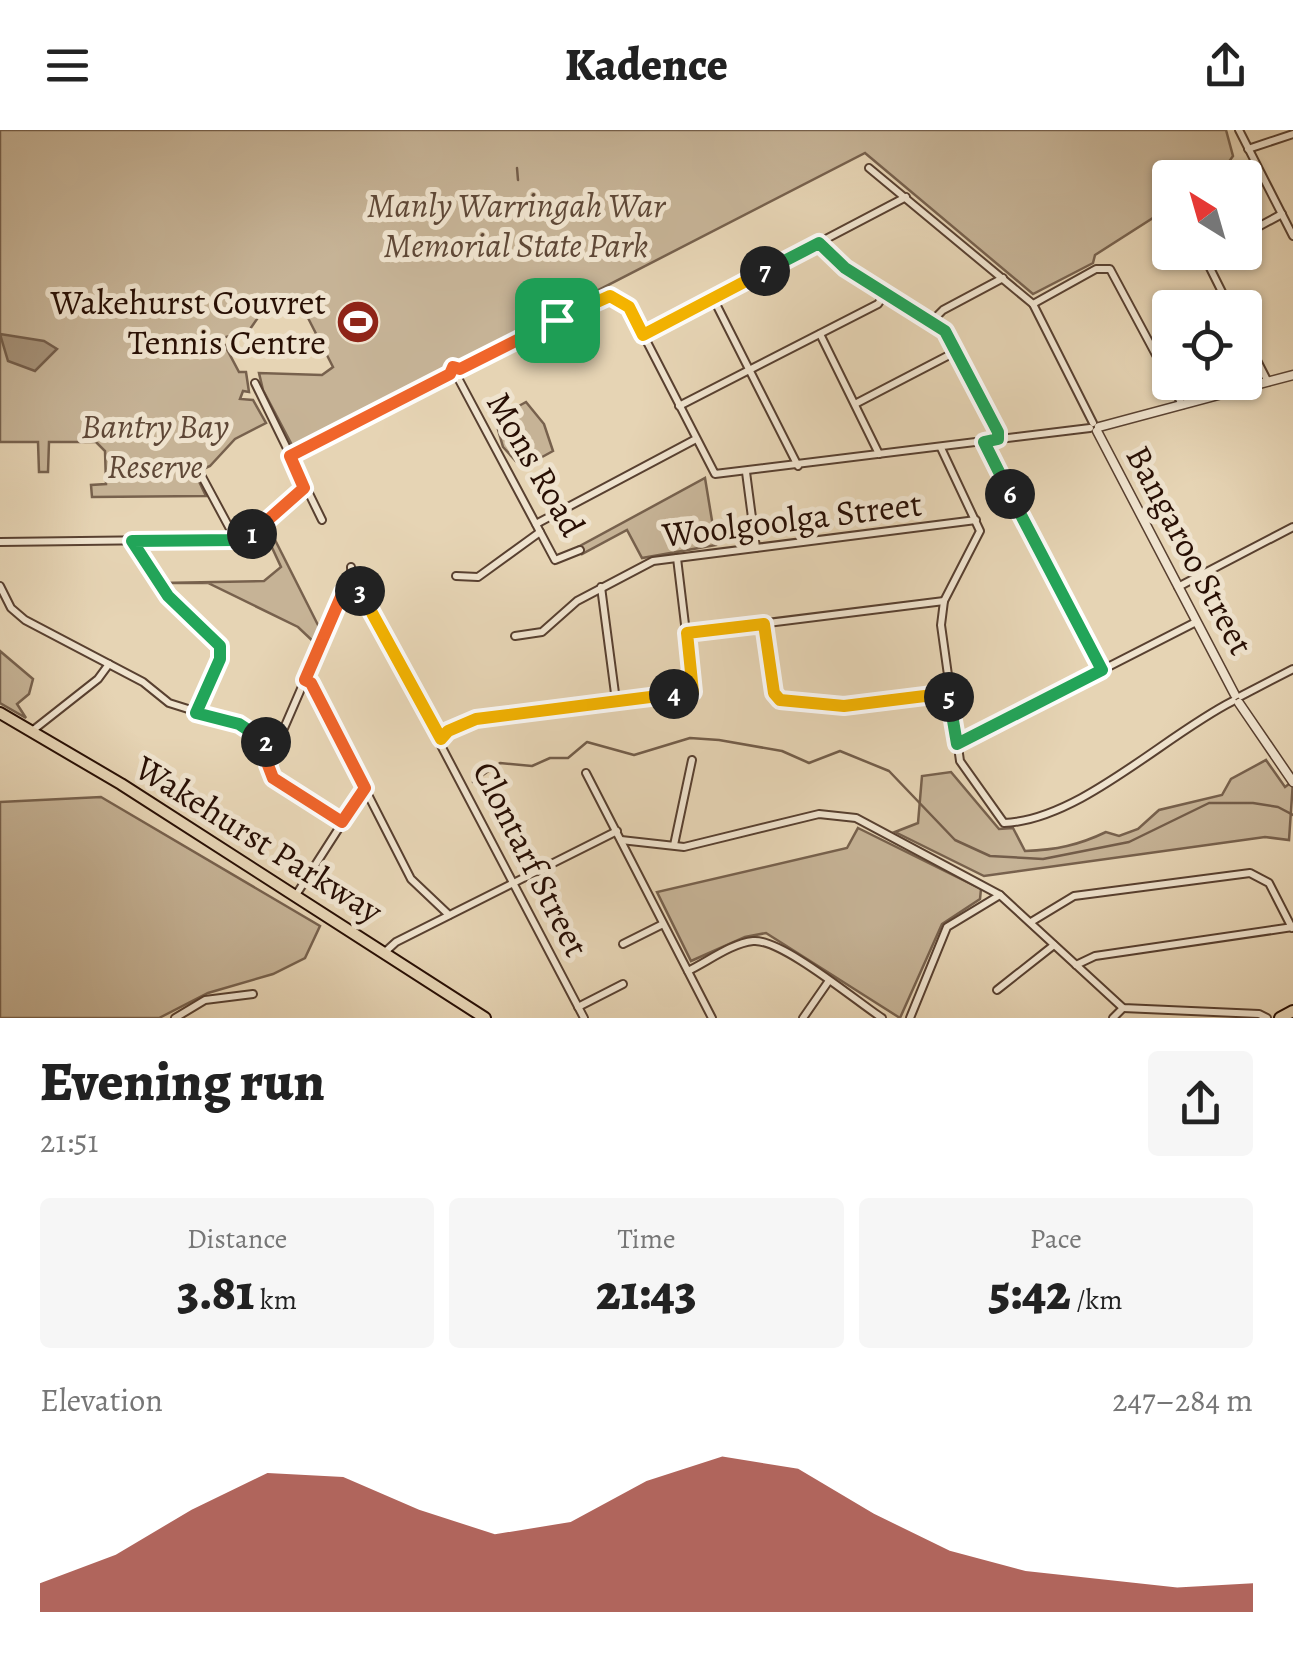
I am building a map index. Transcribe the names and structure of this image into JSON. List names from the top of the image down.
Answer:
{
  "streets": {
    "main road": ["Wakehurst Parkway"],
    "street": [
      "Mons Road",
      "Woolgoolga Street",
      "Bangaroo Street",
      "Clontarf Street"
    ]
  },
  "parks": ["Manly Warringah War Memorial State Park", "Bantry Bay Reserve"],
  "places": {
    "sports": ["Wakehurst Couvret Tennis Centre"]
  },
  "north": "top left",
  "page": {
    "header": "Kadence",
    "pins": [
      "7",
      "6",
      "1",
      "3",
      "4",
      "5",
      "2"
    ],
    "heading": ["Evening run", "21:51"],
    "stats": [
      ["Distance", "3.81 km"],
      ["Time", "21:43"],
      ["Pace", "5:42 /km"]
    ],
    "chart": ["Elevation", "247–284 m"]
  }
}
